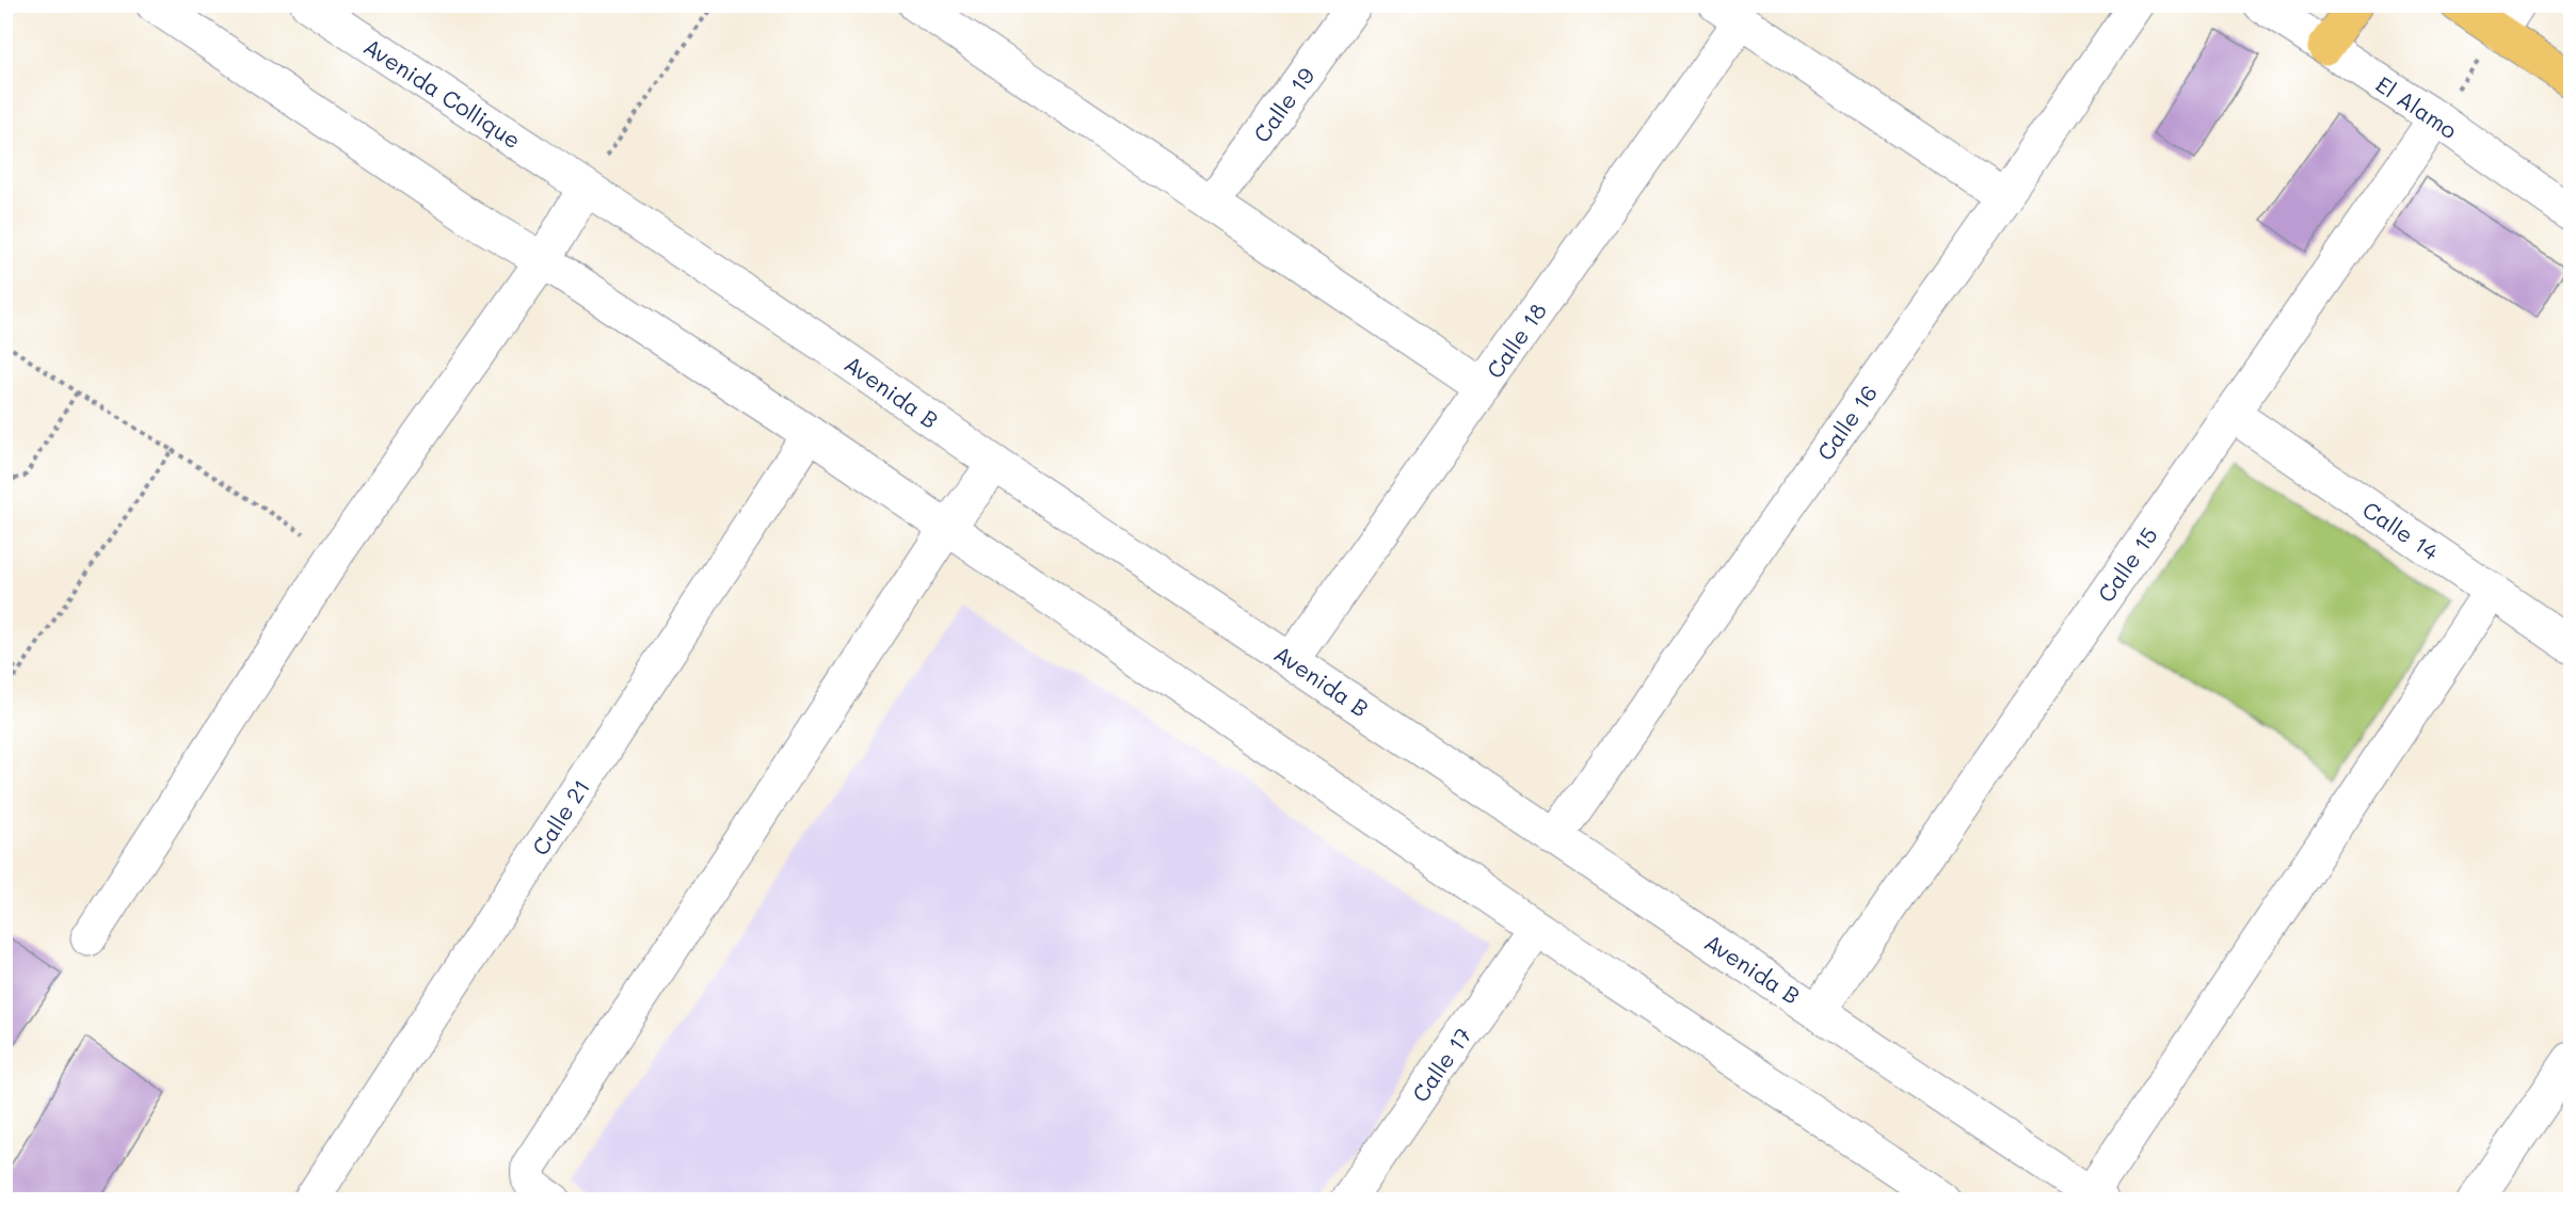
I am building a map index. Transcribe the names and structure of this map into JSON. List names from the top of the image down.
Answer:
{
  "streets": {
    "street": [
      "Avenida Collique",
      "Calle 19",
      "El Alamo",
      "Calle 18",
      "Avenida B",
      "Calle 16",
      "Calle 14",
      "Calle 15",
      "Calle 21",
      "Calle 17"
    ]
  },
  "crossings": [
    ["Avenida Collique", "Avenida B"],
    ["El Alamo", "Calle 15"],
    ["Calle 18", "Avenida B"],
    ["Avenida B", "Calle 16"],
    ["Avenida B", "Calle 15"],
    ["Calle 14", "Calle 15"]
  ]
}
